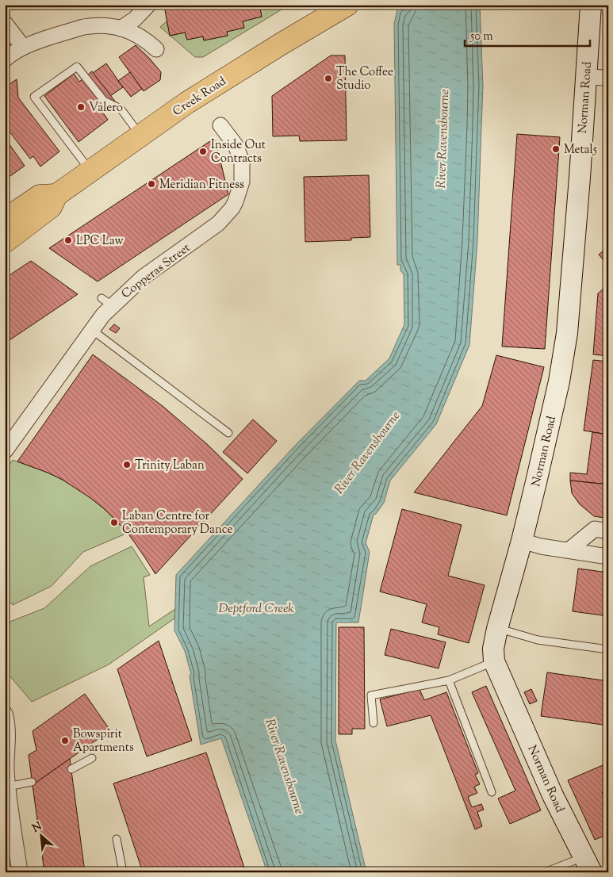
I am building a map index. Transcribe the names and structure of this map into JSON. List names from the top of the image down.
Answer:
{
  "streets": {
    "main road": ["Creek Road", "Norman Road"],
    "street": ["Copperas Street"]
  },
  "water": ["River Ravensbourne", "Deptford Creek"],
  "places": [
    "The Coffee Studio",
    "Valero",
    "Metal5",
    "Inside Out Contracts",
    "Meridian Fitness",
    "LPC Law",
    "Trinity Laban",
    "Laban Centre for Contemporary Dance",
    "Bowspirit Apartments"
  ],
  "scale_bar": "50 m",
  "north": "top left"
}
